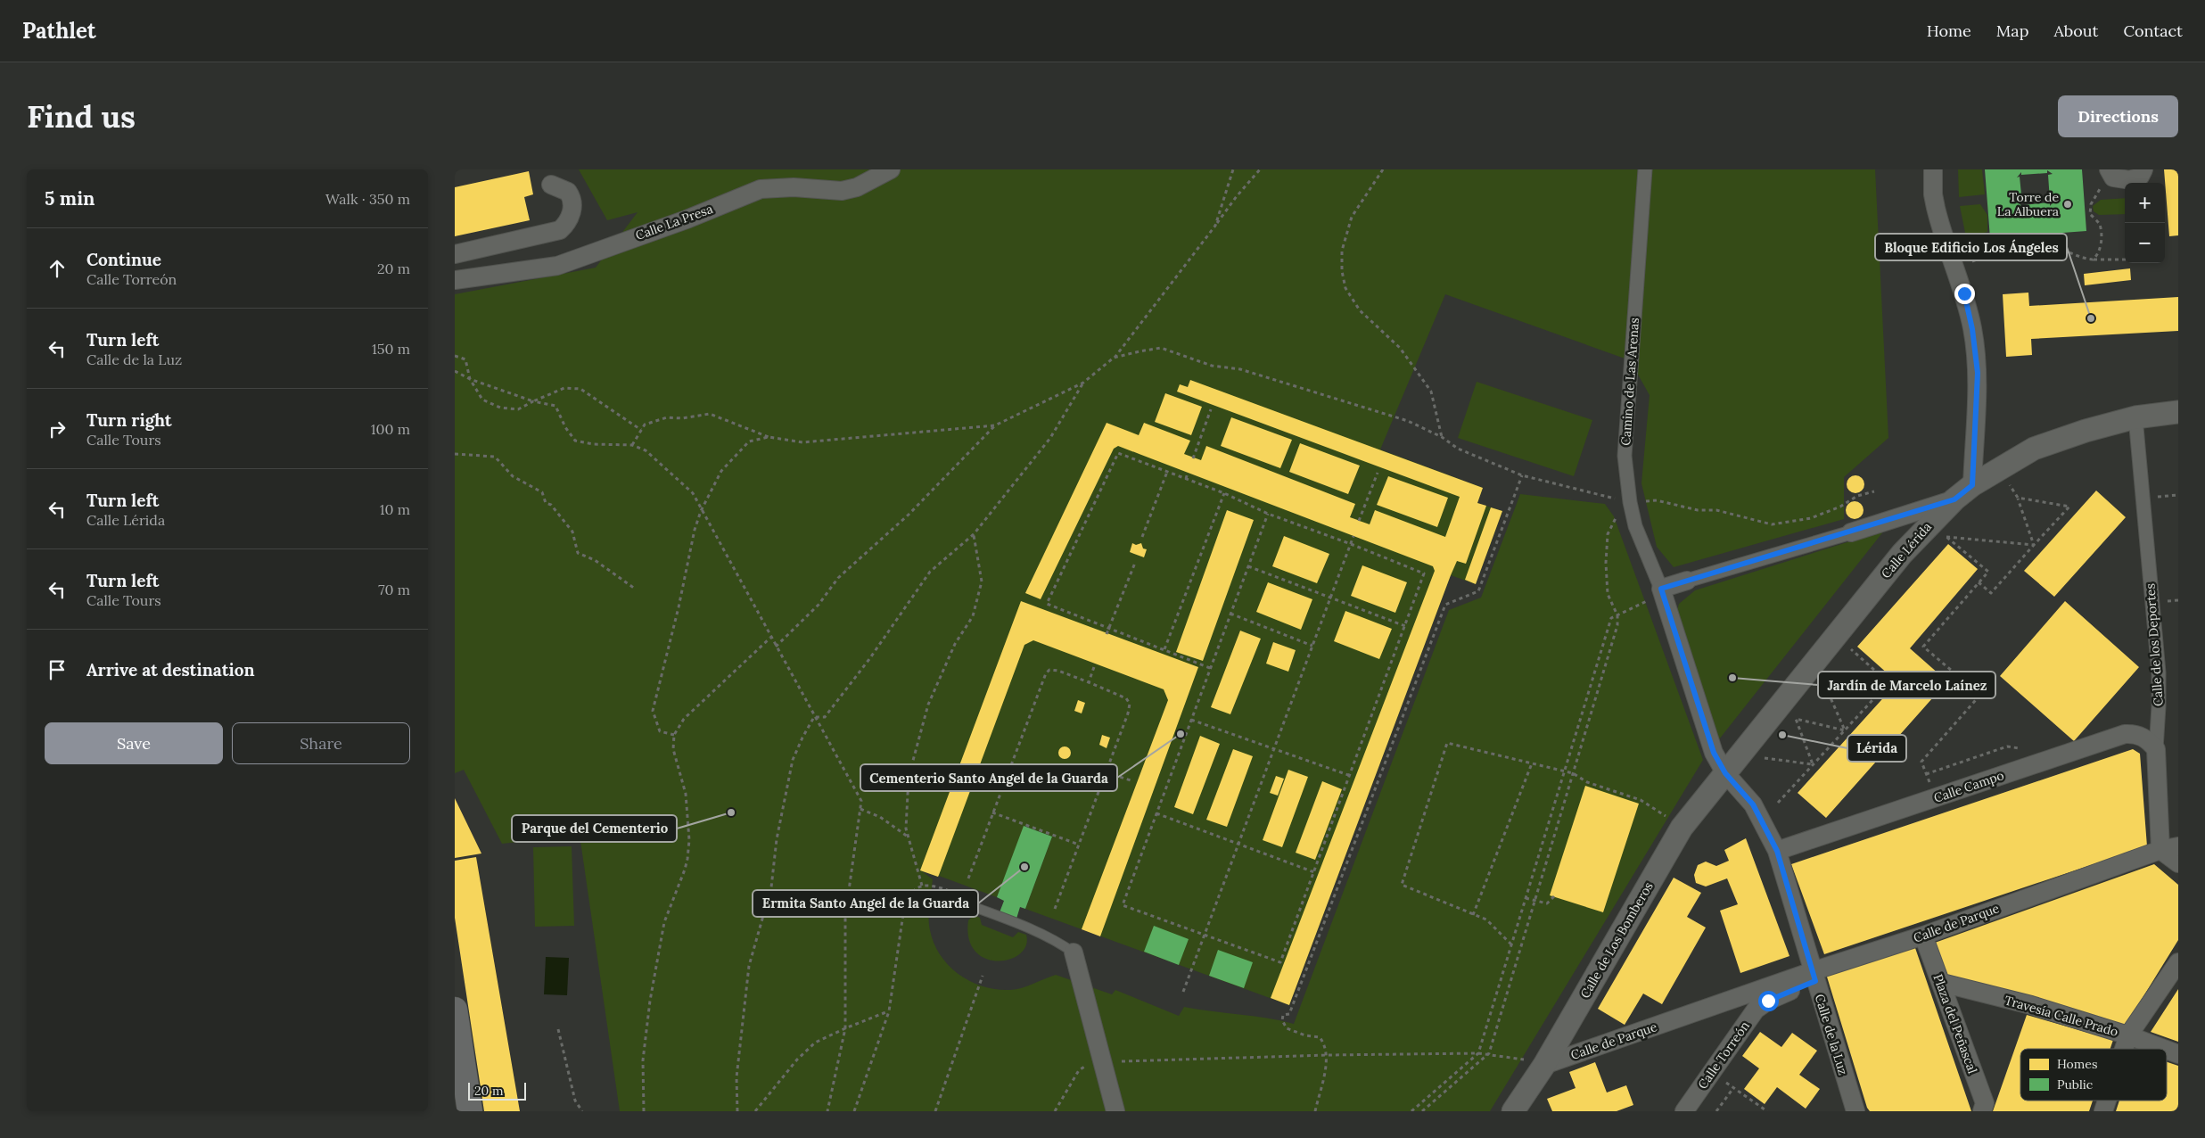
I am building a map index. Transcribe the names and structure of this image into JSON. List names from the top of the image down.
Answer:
{
  "streets": {
    "street": [
      "Calle La Presa",
      "Camino de Las Arenas",
      "Calle Lérida",
      "Calle de los Deportes",
      "Calle Campo",
      "Calle de Parque",
      "Calle de Los Bomberos",
      "Travesía Calle Prado",
      "Plaza del Peñascal",
      "Calle de la Luz",
      "Calle Torreón"
    ]
  },
  "crossings": [
    ["Camino de Las Arenas", "Calle de la Luz"],
    ["Calle Lérida", "Calle de los Deportes"],
    ["Calle Lérida", "Calle de Los Bomberos"],
    ["Calle Lérida", "Calle de la Luz"],
    ["Calle de los Deportes", "Calle Campo"],
    ["Calle de los Deportes", "Calle de Parque"],
    ["Calle Campo", "Calle de la Luz"],
    ["Calle de Parque", "Calle de Los Bomberos"],
    ["Calle de Parque", "Plaza del Peñascal"],
    ["Calle de Parque", "Calle de la Luz"],
    ["Calle de Parque", "Calle Torreón"],
    ["Calle de Los Bomberos", "Calle de la Luz"],
    ["Travesía Calle Prado", "Plaza del Peñascal"],
    ["Calle de la Luz", "Calle Torreón"]
  ],
  "places": [
    "Torre de La Albuera",
    "Bloque Edificio Los Ángeles",
    "Jardín de Marcelo Laínez",
    "Cementerio Santo Angel de la Guarda",
    "Lérida",
    "Parque del Cementerio",
    "Ermita Santo Angel de la Guarda"
  ],
  "legend": ["Homes", "Public"],
  "scale_bar": "20 m",
  "page": {
    "header": "Pathlet",
    "nav": [
      "Home",
      "Map",
      "About",
      "Contact"
    ],
    "buttons": [
      "Directions",
      ["Save", "Share"]
    ],
    "title": "Find us",
    "heading": ["5 min", "Walk · 350 m"],
    "map_buttons": ["+", "−"],
    "list": [
      ["Continue", "Calle Torreón", "20 m"],
      ["Turn left", "Calle de la Luz", "150 m"],
      ["Turn right", "Calle Tours", "100 m"],
      ["Turn left", "Calle Lérida", "10 m"],
      ["Turn left", "Calle Tours", "70 m"],
      "Arrive at destination"
    ],
    "scale": "20 m"
  }
}
